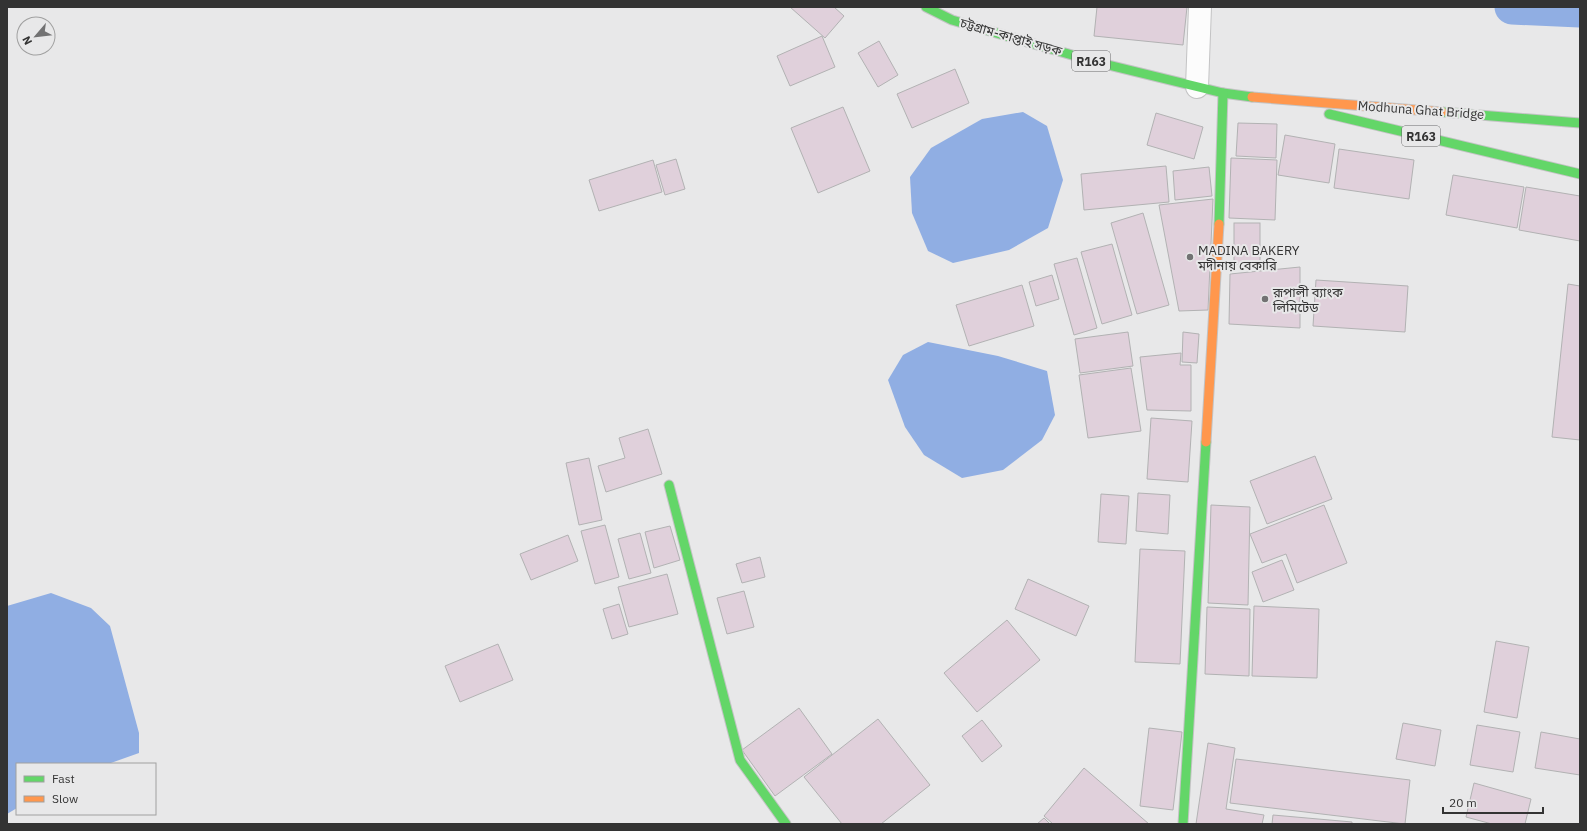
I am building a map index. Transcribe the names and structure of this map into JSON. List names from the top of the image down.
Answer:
{
  "streets": {
    "street": ["চট্টগ্রাম-কাপ্তাই সড়ক", "R163", "Modhuna Ghat Bridge"]
  },
  "crossings": [
    ["চট্টগ্রাম-কাপ্তাই সড়ক", "R163"],
    ["চট্টগ্রাম-কাপ্তাই সড়ক", "Modhuna Ghat Bridge"],
    ["R163", "Modhuna Ghat Bridge"]
  ],
  "places": ["MADINA BAKERY মদীনায় বেকারি", "রূপালী ব্যাংক লিমিটেড"],
  "legend": ["Fast", "Slow"],
  "scale_bar": "20 m",
  "north": "bottom left"
}
